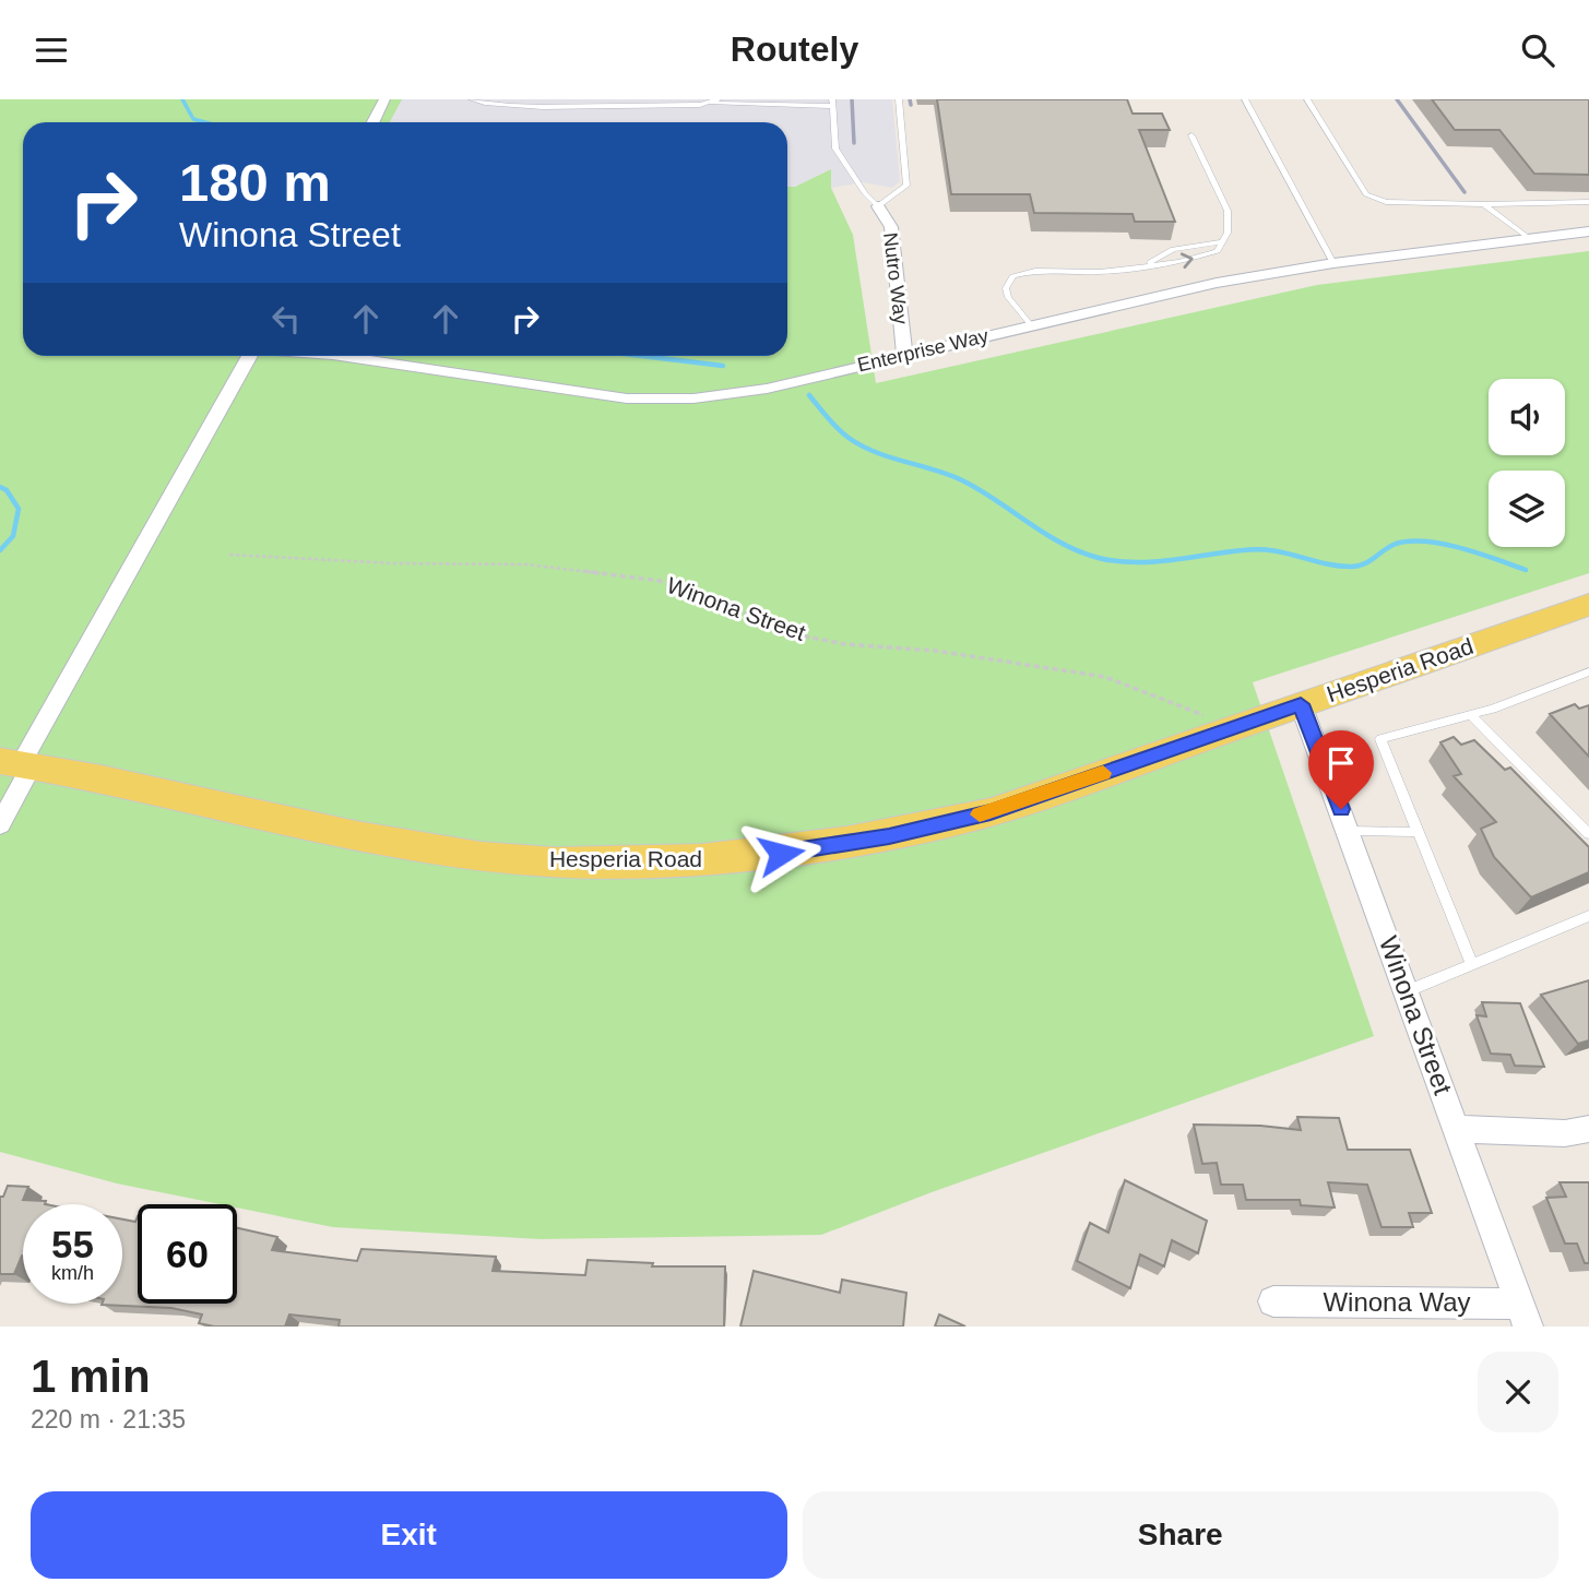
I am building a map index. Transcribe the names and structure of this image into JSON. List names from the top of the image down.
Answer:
{
  "streets": {
    "main road": ["Hesperia Road"],
    "street": [
      "Nutro Way",
      "Enterprise Way",
      "Winona Street",
      "Winona Way"
    ]
  },
  "crossings": [
    ["Nutro Way", "Enterprise Way"],
    ["Winona Street", "Hesperia Road"],
    ["Winona Street", "Winona Way"]
  ],
  "page": {
    "header": "Routely",
    "turn": ["180 m", "Winona Street"],
    "speed": "55 km/h",
    "limit": "60",
    "heading": ["1 min", "220 m · 21:35"],
    "buttons": ["Exit", "Share"]
  }
}
